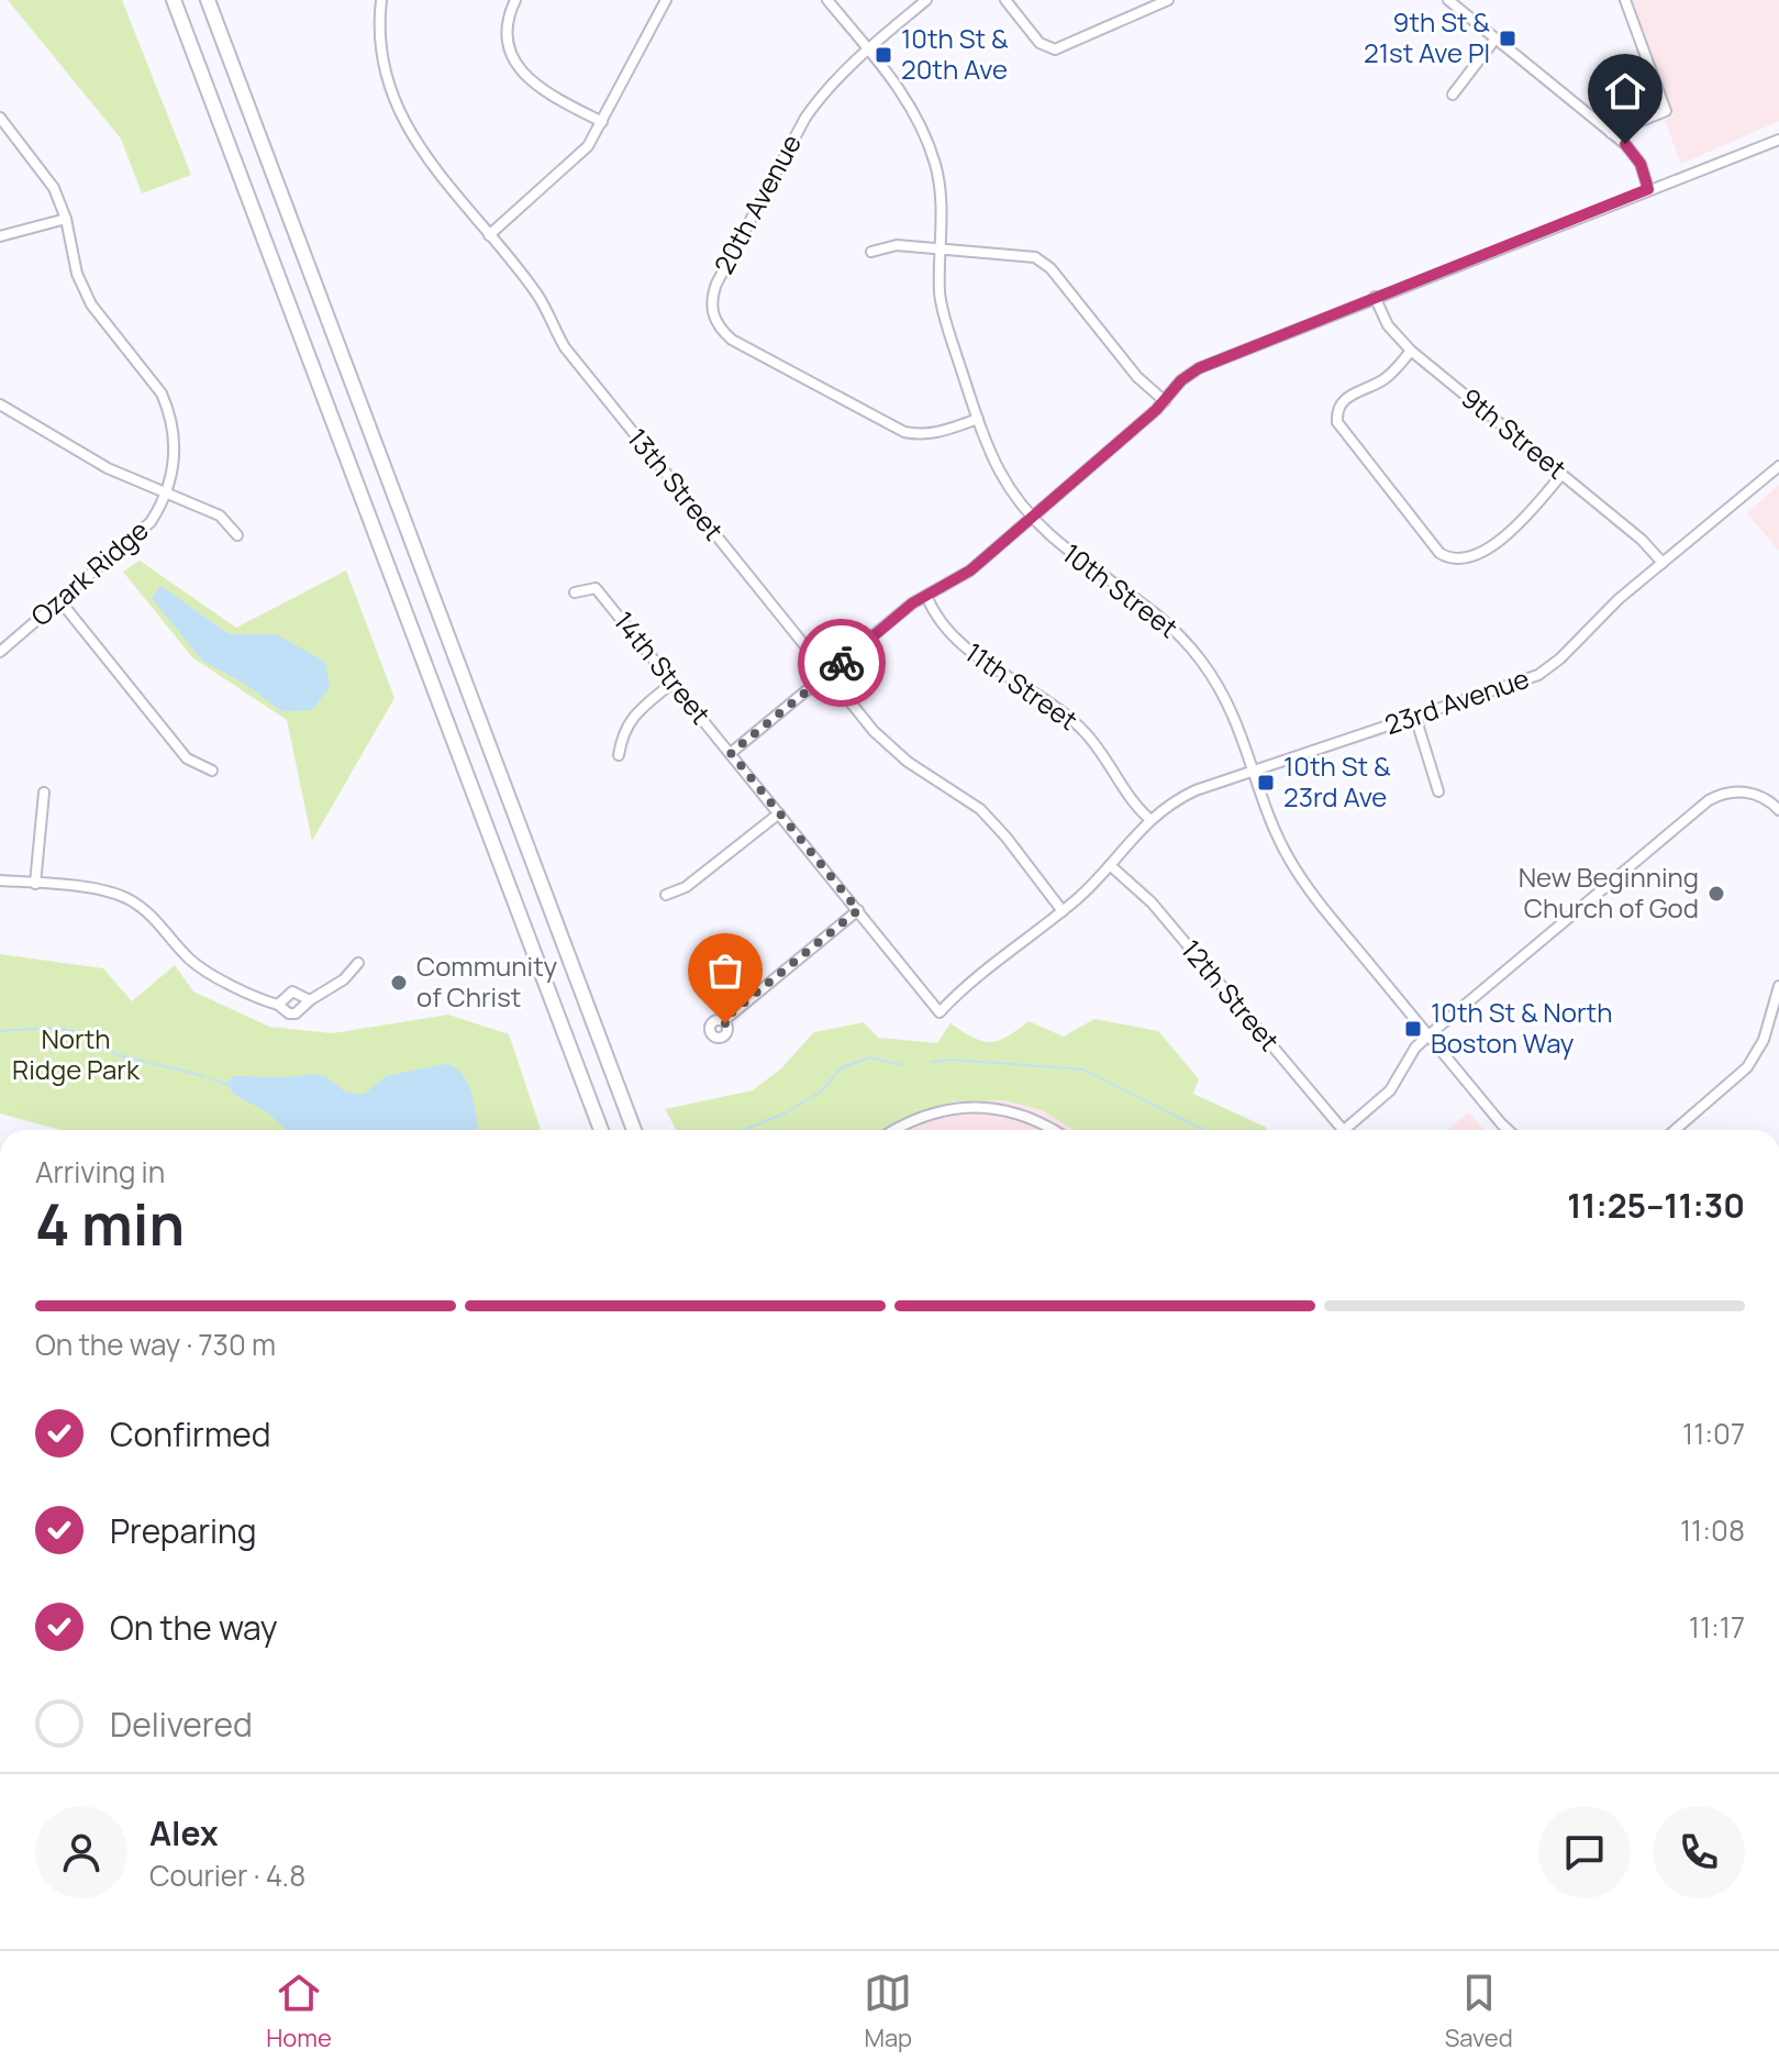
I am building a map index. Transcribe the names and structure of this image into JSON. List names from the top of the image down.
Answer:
{
  "streets": {
    "street": [
      "20th Avenue",
      "9th Street",
      "13th Street",
      "Ozark Ridge",
      "10th Street",
      "14th Street",
      "11th Street",
      "23rd Avenue",
      "12th Street"
    ]
  },
  "crossings": [
    ["20th Avenue", "10th Street"],
    ["9th Street", "23rd Avenue"],
    ["13th Street", "23rd Avenue"],
    ["10th Street", "23rd Avenue"],
    ["14th Street", "23rd Avenue"],
    ["11th Street", "23rd Avenue"],
    ["23rd Avenue", "12th Street"]
  ],
  "parks": ["North Ridge Park"],
  "places": {
    "transit": [
      "9th St & 21st Ave Pl",
      "10th St & 20th Ave",
      "10th St & 23rd Ave",
      "10th St & North Boston Way"
    ],
    "other": ["New Beginning Church of God", "Community of Christ"]
  },
  "page": {
    "heading": ["4 min", "Arriving in", "11:25–11:30"],
    "panel": ["Alex", "Courier · 4.8"],
    "bar": "On the way · 730 m",
    "list": [
      ["Confirmed", "11:07"],
      ["Preparing", "11:08"],
      ["On the way", "11:17"],
      "Delivered"
    ],
    "tabs": ["Home", "Map", "Saved"]
  }
}
